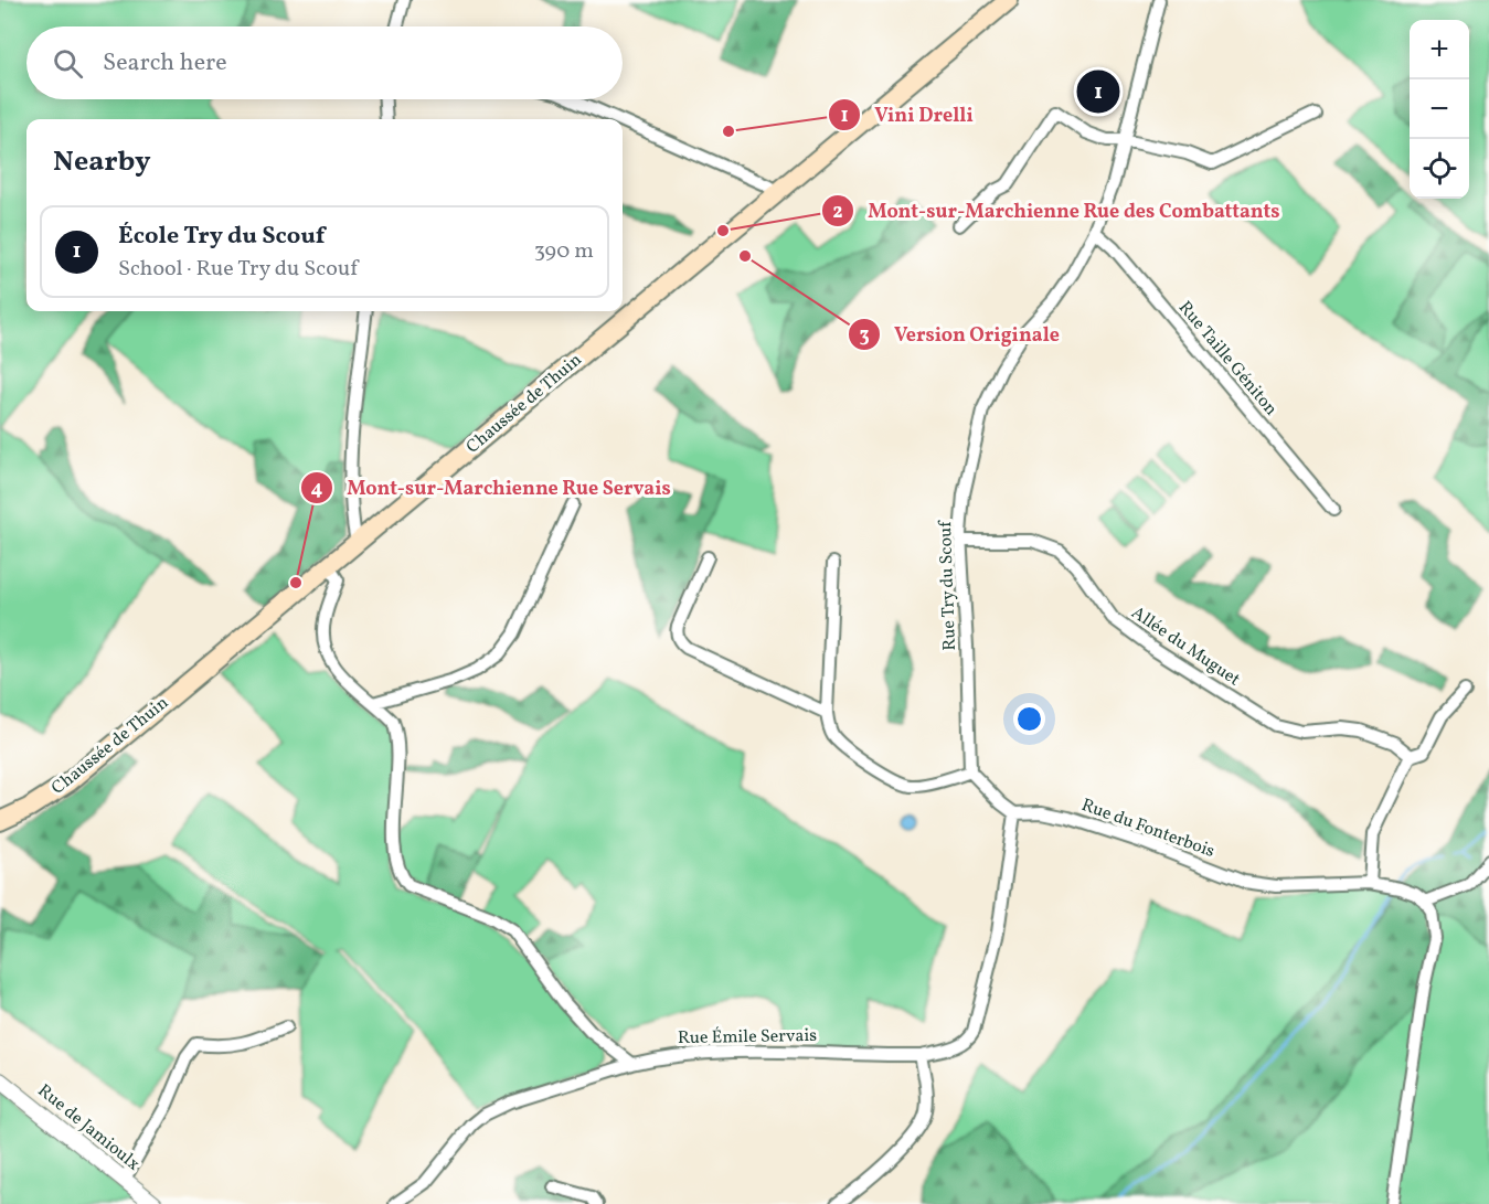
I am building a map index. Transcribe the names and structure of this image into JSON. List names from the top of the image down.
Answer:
{
  "streets": {
    "main road": ["Chaussée de Thuin"],
    "street": [
      "Rue Taille Géniton",
      "Rue Try du Scouf",
      "Allée du Muguet",
      "Rue du Fonterbois",
      "Rue Émile Servais",
      "Rue de Jamioulx"
    ]
  },
  "crossings": [
    ["Rue Taille Géniton", "Rue Try du Scouf"],
    ["Rue Try du Scouf", "Allée du Muguet"]
  ],
  "places": [
    "Vini Drelli",
    "Mont-sur-Marchienne Rue des Combattants",
    "Version Originale",
    "Mont-sur-Marchienne Rue Servais"
  ],
  "page": {
    "map_buttons": ["+", "−"],
    "search": "Search here",
    "pins": "1",
    "heading": "Nearby",
    "list": [
      {
        "mark": "1",
        "name": "École Try du Scouf",
        "note": "School · Rue Try du Scouf",
        "value": "390 m"
      }
    ]
  }
}
